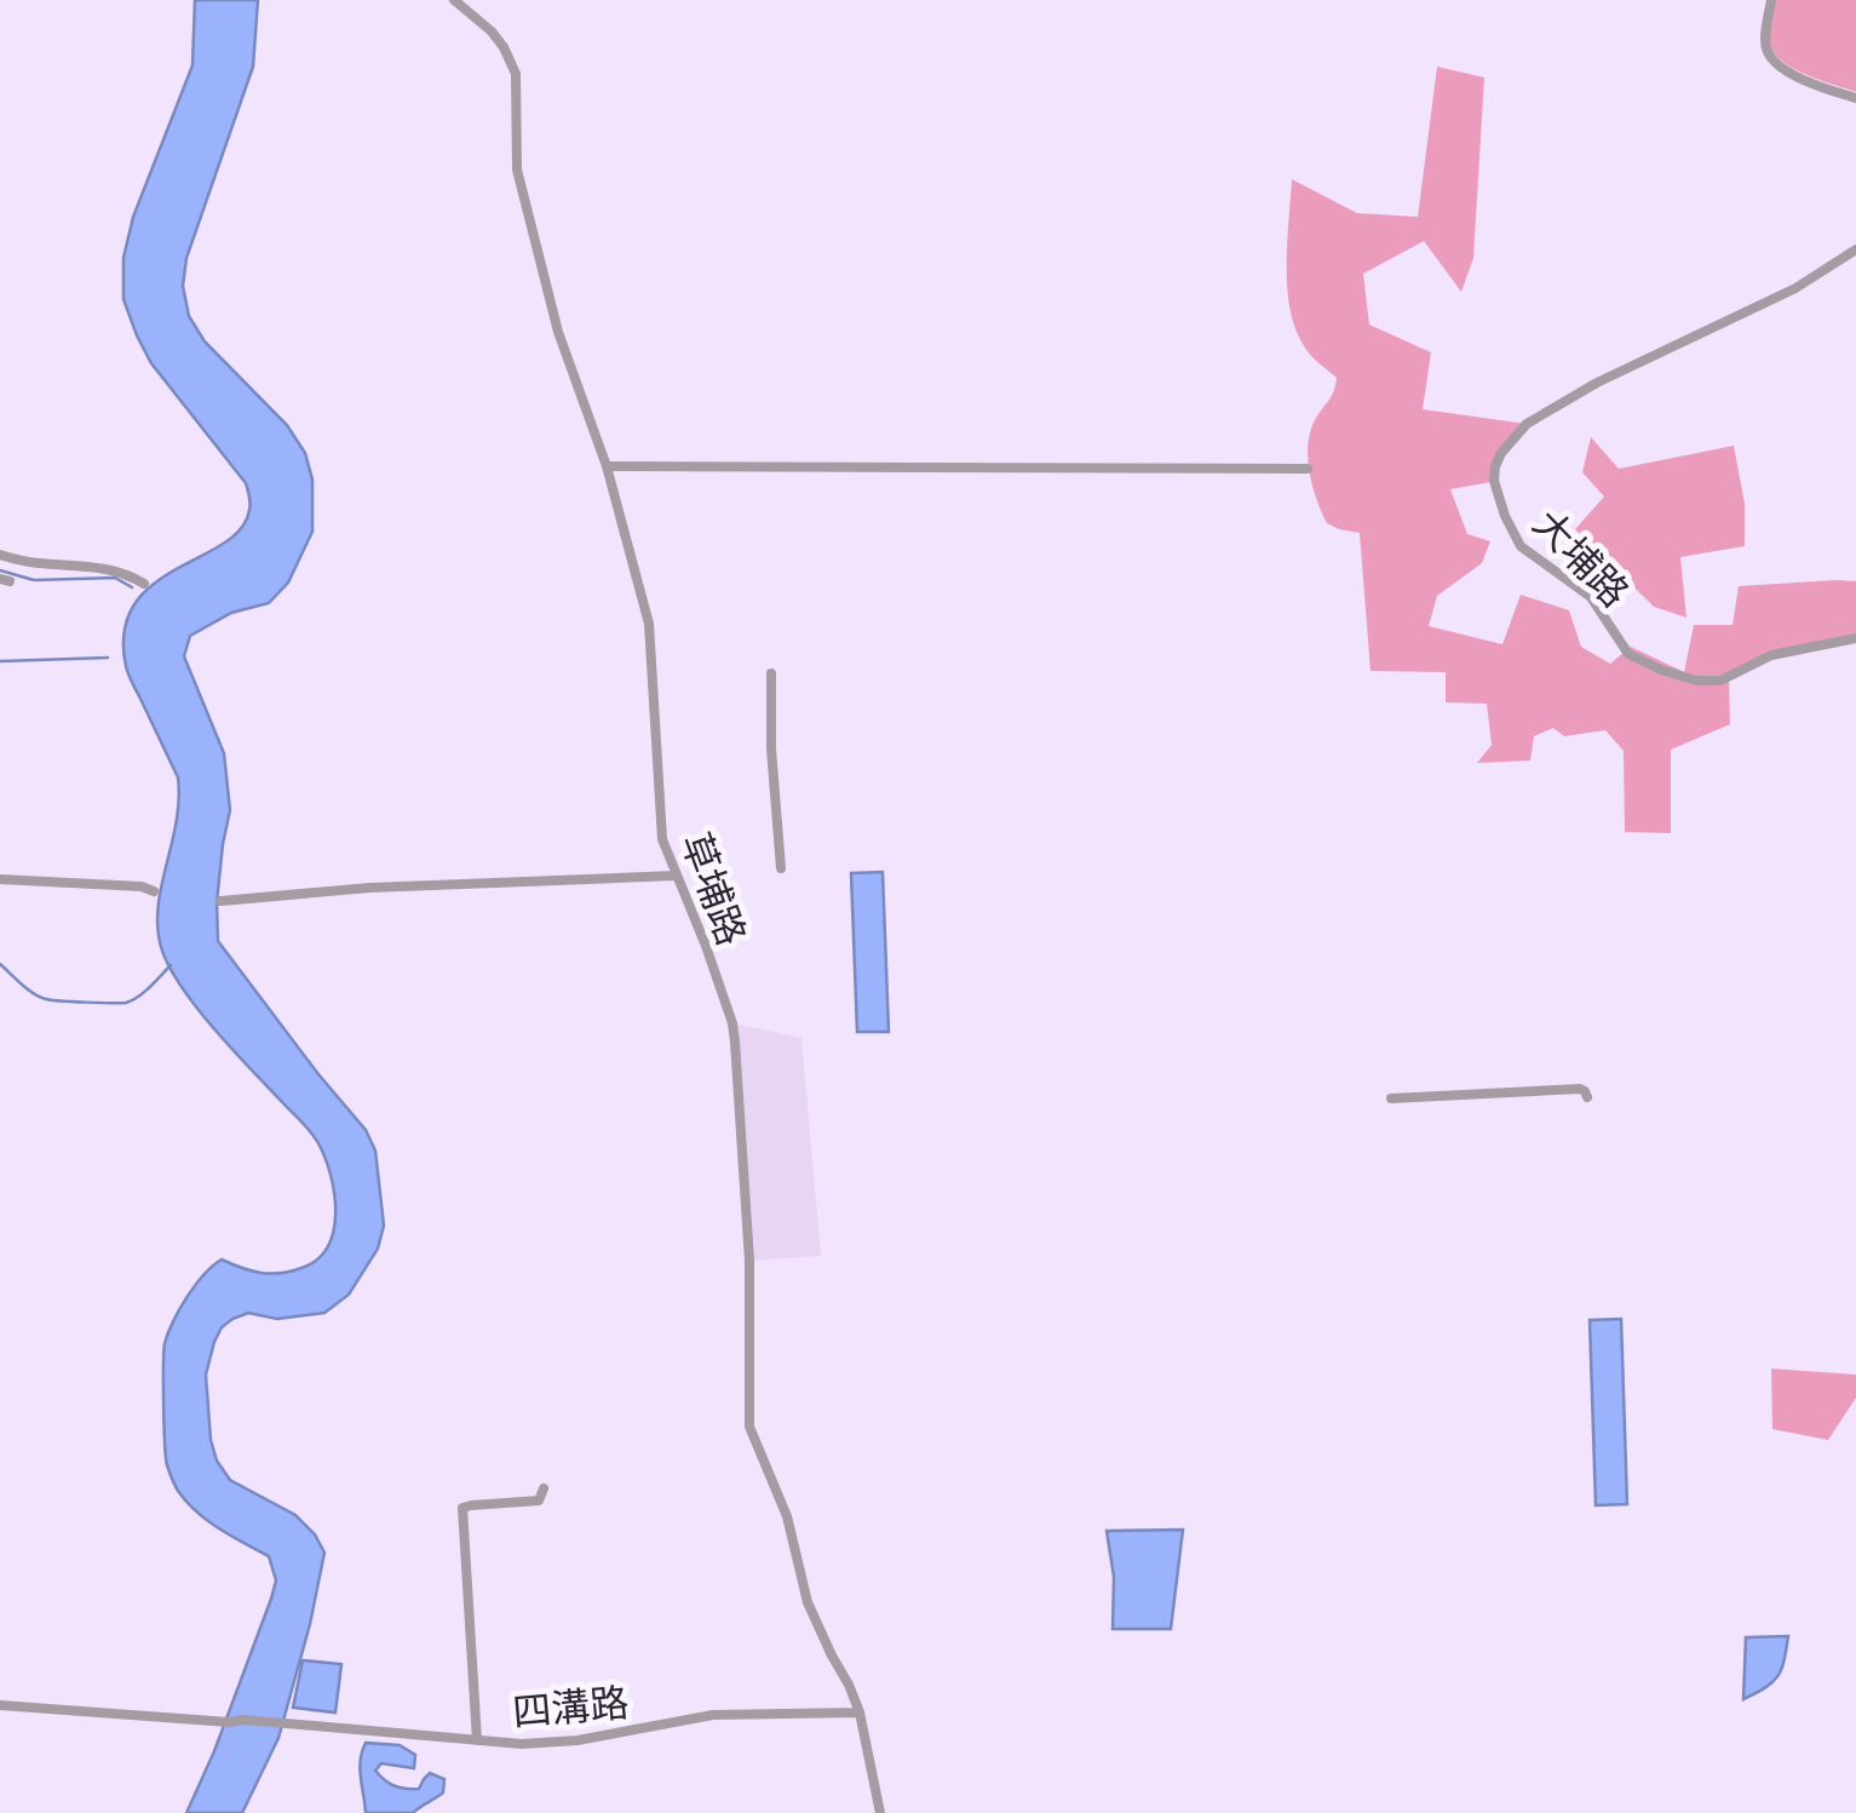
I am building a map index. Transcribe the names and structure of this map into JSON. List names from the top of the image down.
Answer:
{
  "streets": {
    "street": ["大埔路", "草埔路", "四溝路"]
  },
  "crossings": [
    ["草埔路", "四溝路"]
  ]
}
